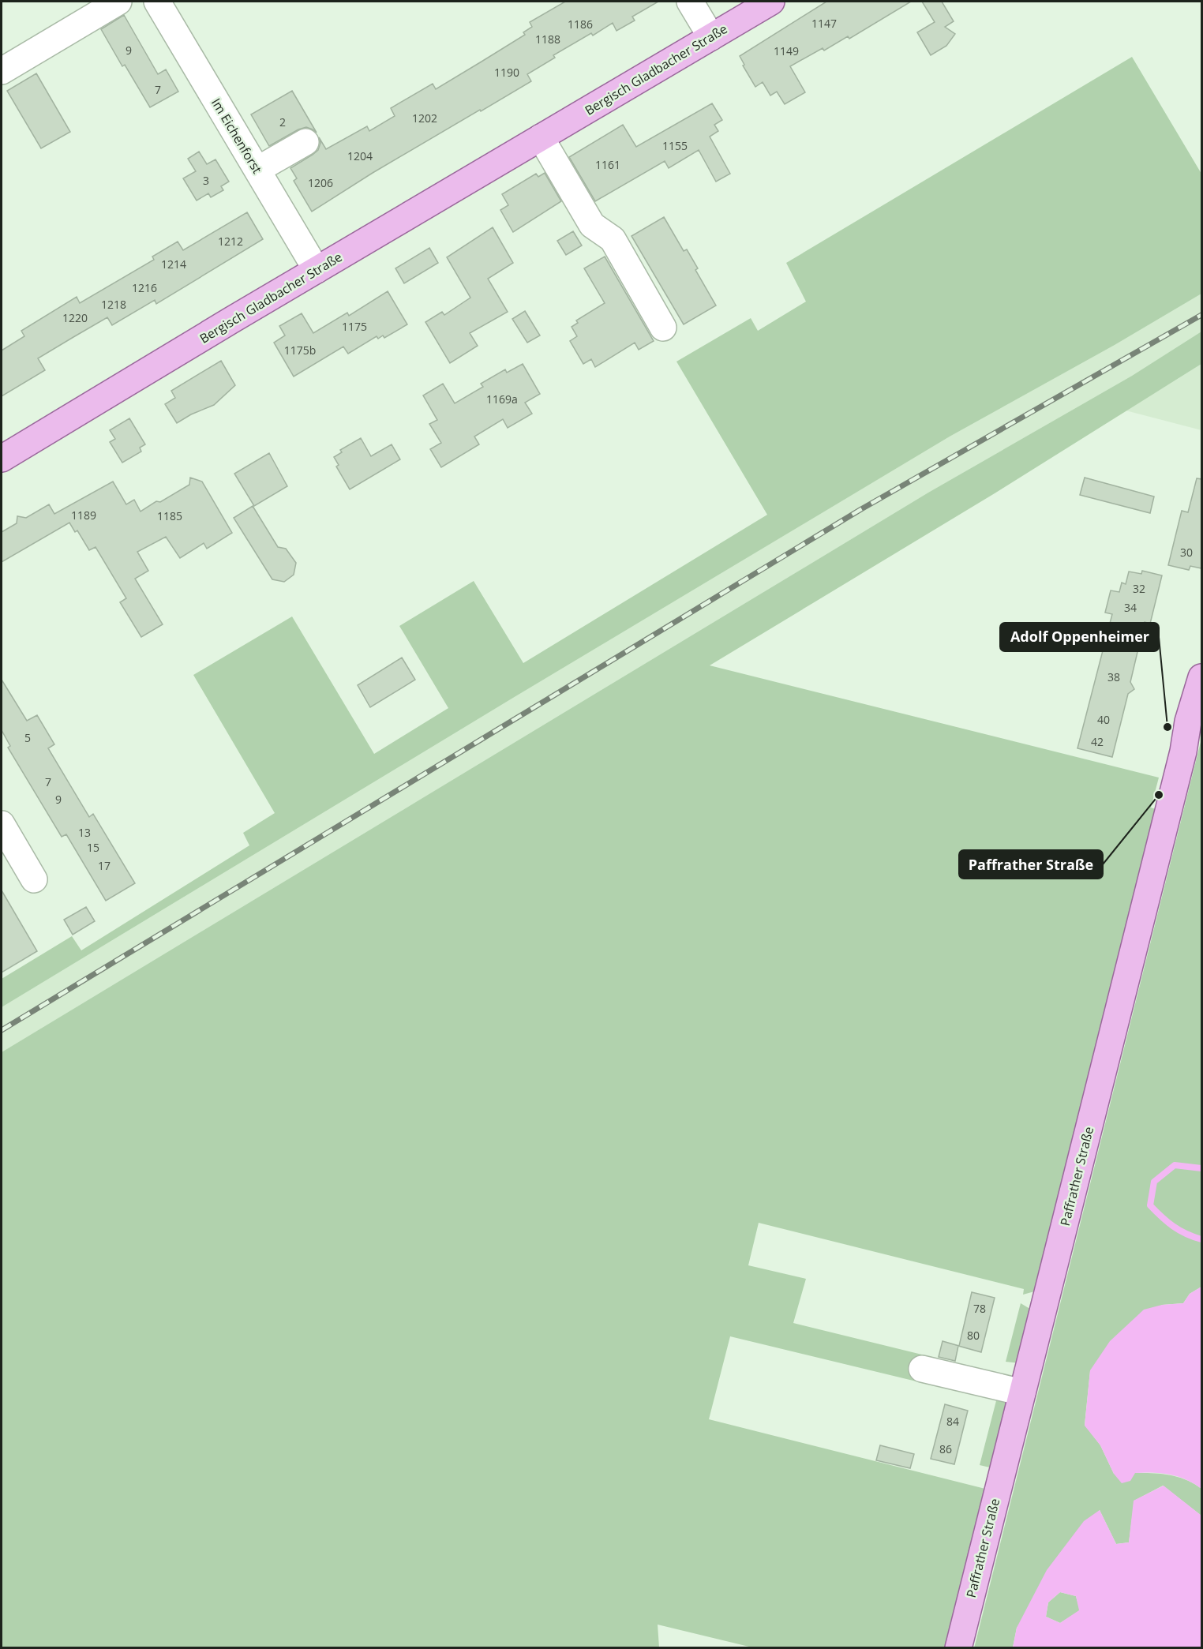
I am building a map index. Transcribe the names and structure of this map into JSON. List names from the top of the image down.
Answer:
{
  "streets": {
    "main road": ["Bergisch Gladbacher Straße", "Paffrather Straße"],
    "street": ["Im Eichenforst"]
  },
  "crossings": [
    ["Bergisch Gladbacher Straße", "Im Eichenforst"]
  ],
  "places": ["Adolf Oppenheimer", "Paffrather Straße"],
  "house_numbers": [
    "1147",
    "1186",
    "1188",
    "9",
    "1149",
    "1190",
    "7",
    "1202",
    "2",
    "1155",
    "1204",
    "1161",
    "3",
    "1206",
    "1212",
    "1214",
    "1216",
    "1218",
    "1220",
    "1175",
    "1175b",
    "1169a",
    "1189",
    "1185",
    "30",
    "32",
    "34",
    "38",
    "40",
    "5",
    "42",
    "7",
    "9",
    "13",
    "15",
    "17",
    "78",
    "80",
    "84",
    "86"
  ]
}
